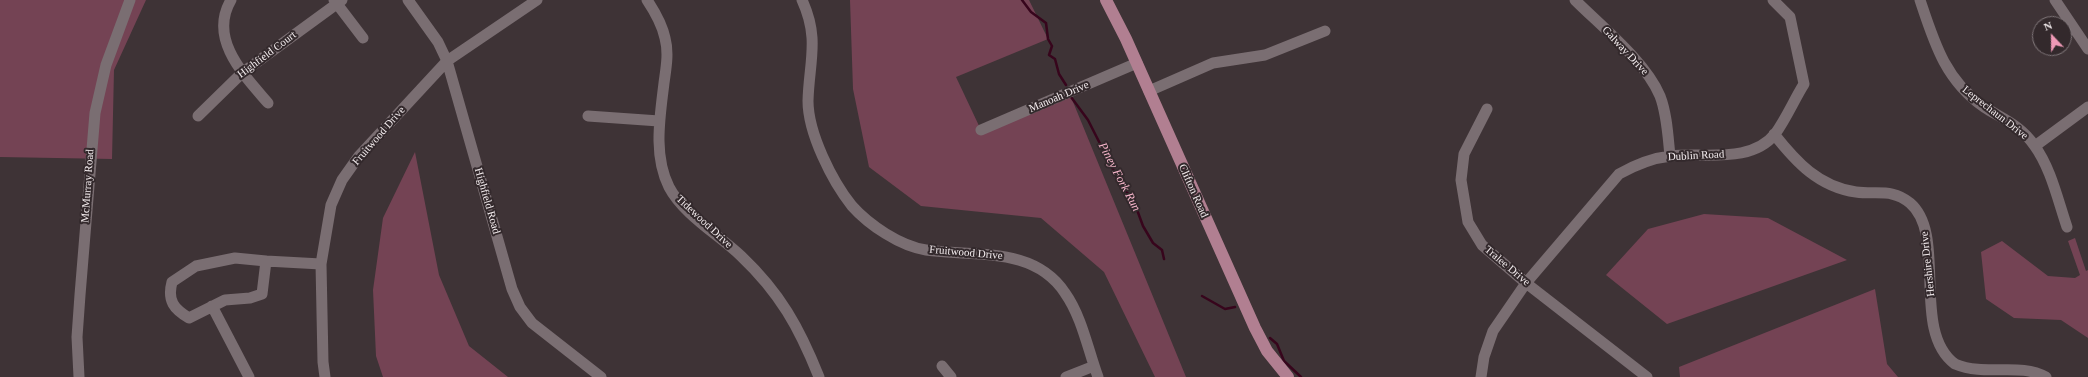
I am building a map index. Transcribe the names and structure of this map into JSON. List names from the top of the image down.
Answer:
{
  "streets": {
    "main road": ["Clifton Road"],
    "street": [
      "Galway Drive",
      "Highfield Court",
      "Manoah Drive",
      "Leprechaun Drive",
      "Fruitwood Drive",
      "Dublin Road",
      "McMurray Road",
      "Highfield Road",
      "Tidewood Drive",
      "Hershire Drive",
      "Tralee Drive"
    ]
  },
  "crossings": [
    ["Galway Drive", "Dublin Road"],
    ["Manoah Drive", "Clifton Road"],
    ["Fruitwood Drive", "Highfield Road"],
    ["Dublin Road", "Hershire Drive"],
    ["Dublin Road", "Tralee Drive"]
  ],
  "water": ["Piney Fork Run"],
  "north": "top"
}
